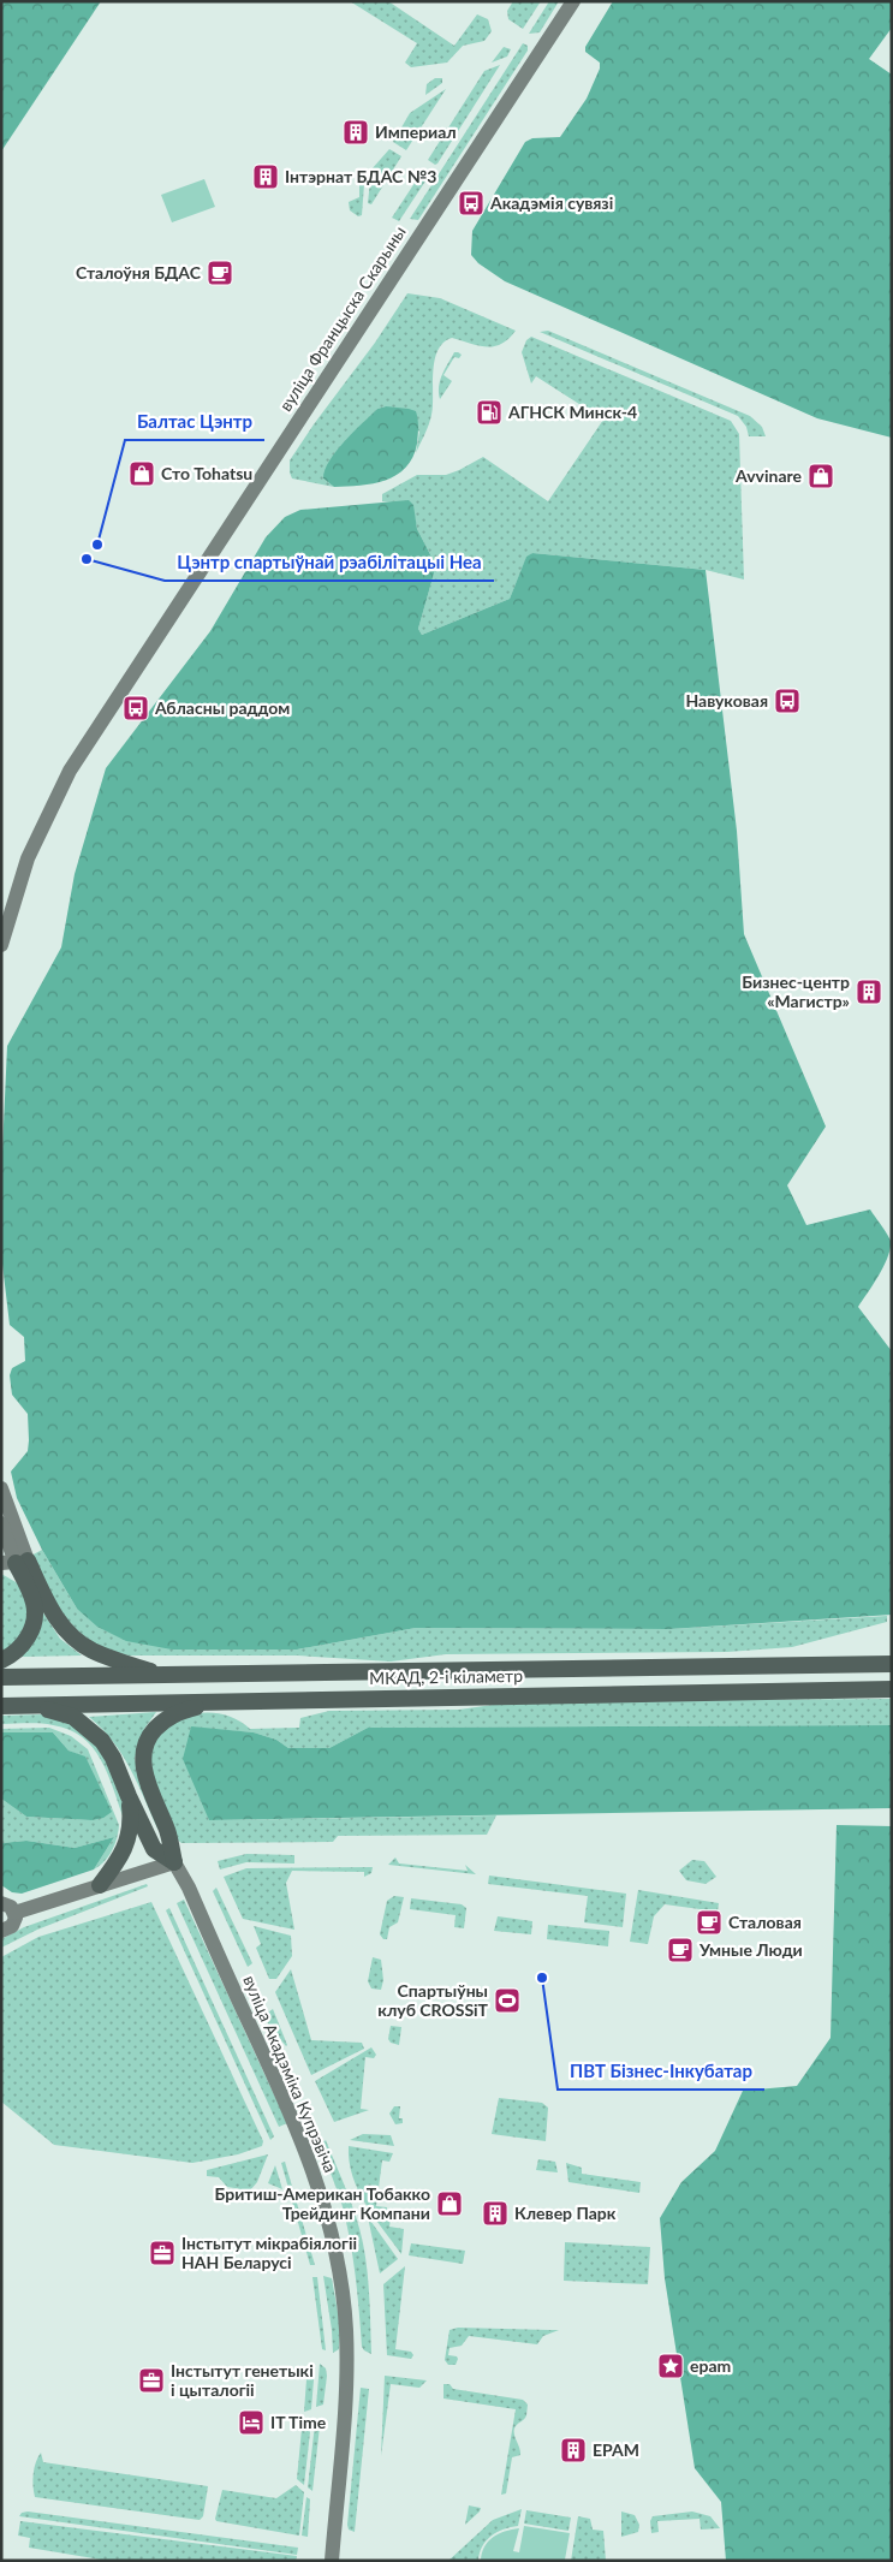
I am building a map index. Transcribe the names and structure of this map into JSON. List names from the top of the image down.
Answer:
{
  "streets": {
    "highway": ["МКАД, 2-і кіламетр"],
    "main road": ["вуліца Францыска Скарыны", "вуліца Акадэміка Купрэвіча"]
  },
  "places": {
    "building": [
      "Империал",
      "Інтэрнат БДАС №3",
      "Бизнес-центр «Магистр»",
      "Клевер Парк",
      "EPAM"
    ],
    "bus stop": ["Акадэмія сувязі", "Навуковая", "Абласны раддом"],
    "cafe": ["Сталоўня БДАС", "Сталовая", "Умные Люди"],
    "fuel station": ["АГНСК Минск-4"],
    "shop": ["Сто Tohatsu", "Avvinare", "Бритиш-Американ Тобакко Трейдинг Компани"],
    "other": ["Балтас Цэнтр", "Цэнтр спартыўнай рэабілітацыі Неа", "ПВТ Бізнес-Інкубатар"],
    "sports": ["Спартыўны клуб CROSSiT"],
    "office": ["Інстытут мікрабіялогіі НАН Беларусі", "Інстытут генетыкі і цыталогіі"],
    "place": ["epam"],
    "hotel": ["IT Time"]
  }
}
